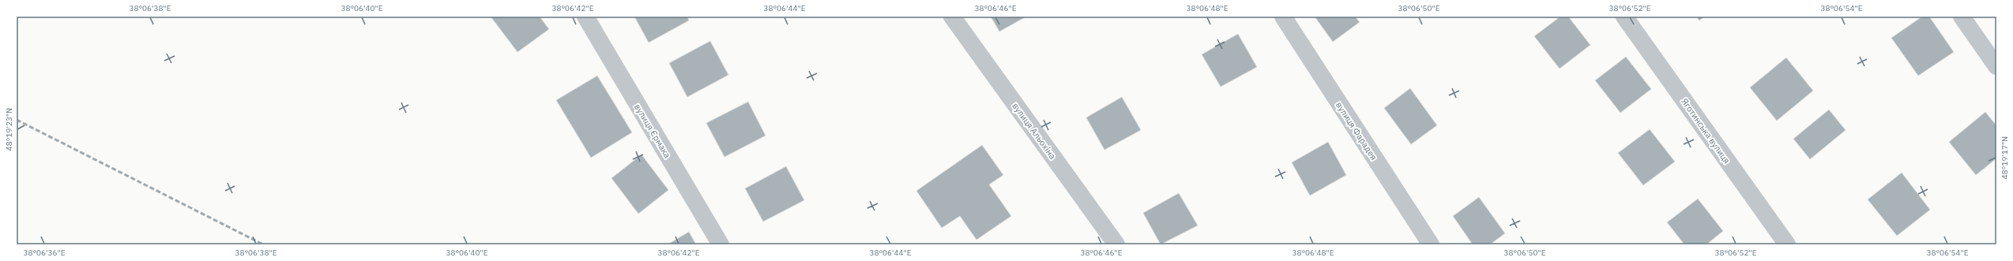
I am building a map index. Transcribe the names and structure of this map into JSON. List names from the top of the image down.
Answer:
{
  "streets": {
    "street": [
      "вулиця Єрмака",
      "вулиця Альохіна",
      "вулиця Фарадея",
      "Яготинська вулиця"
    ]
  },
  "coordinates": [
    "38°06'38\"E",
    "38°06'40\"E",
    "38°06'42\"E",
    "38°06'44\"E",
    "38°06'46\"E",
    "38°06'48\"E",
    "38°06'50\"E",
    "38°06'52\"E",
    "38°06'54\"E",
    "48°19'23\"N",
    "48°19'17\"N",
    "38°06'36\"E"
  ]
}
